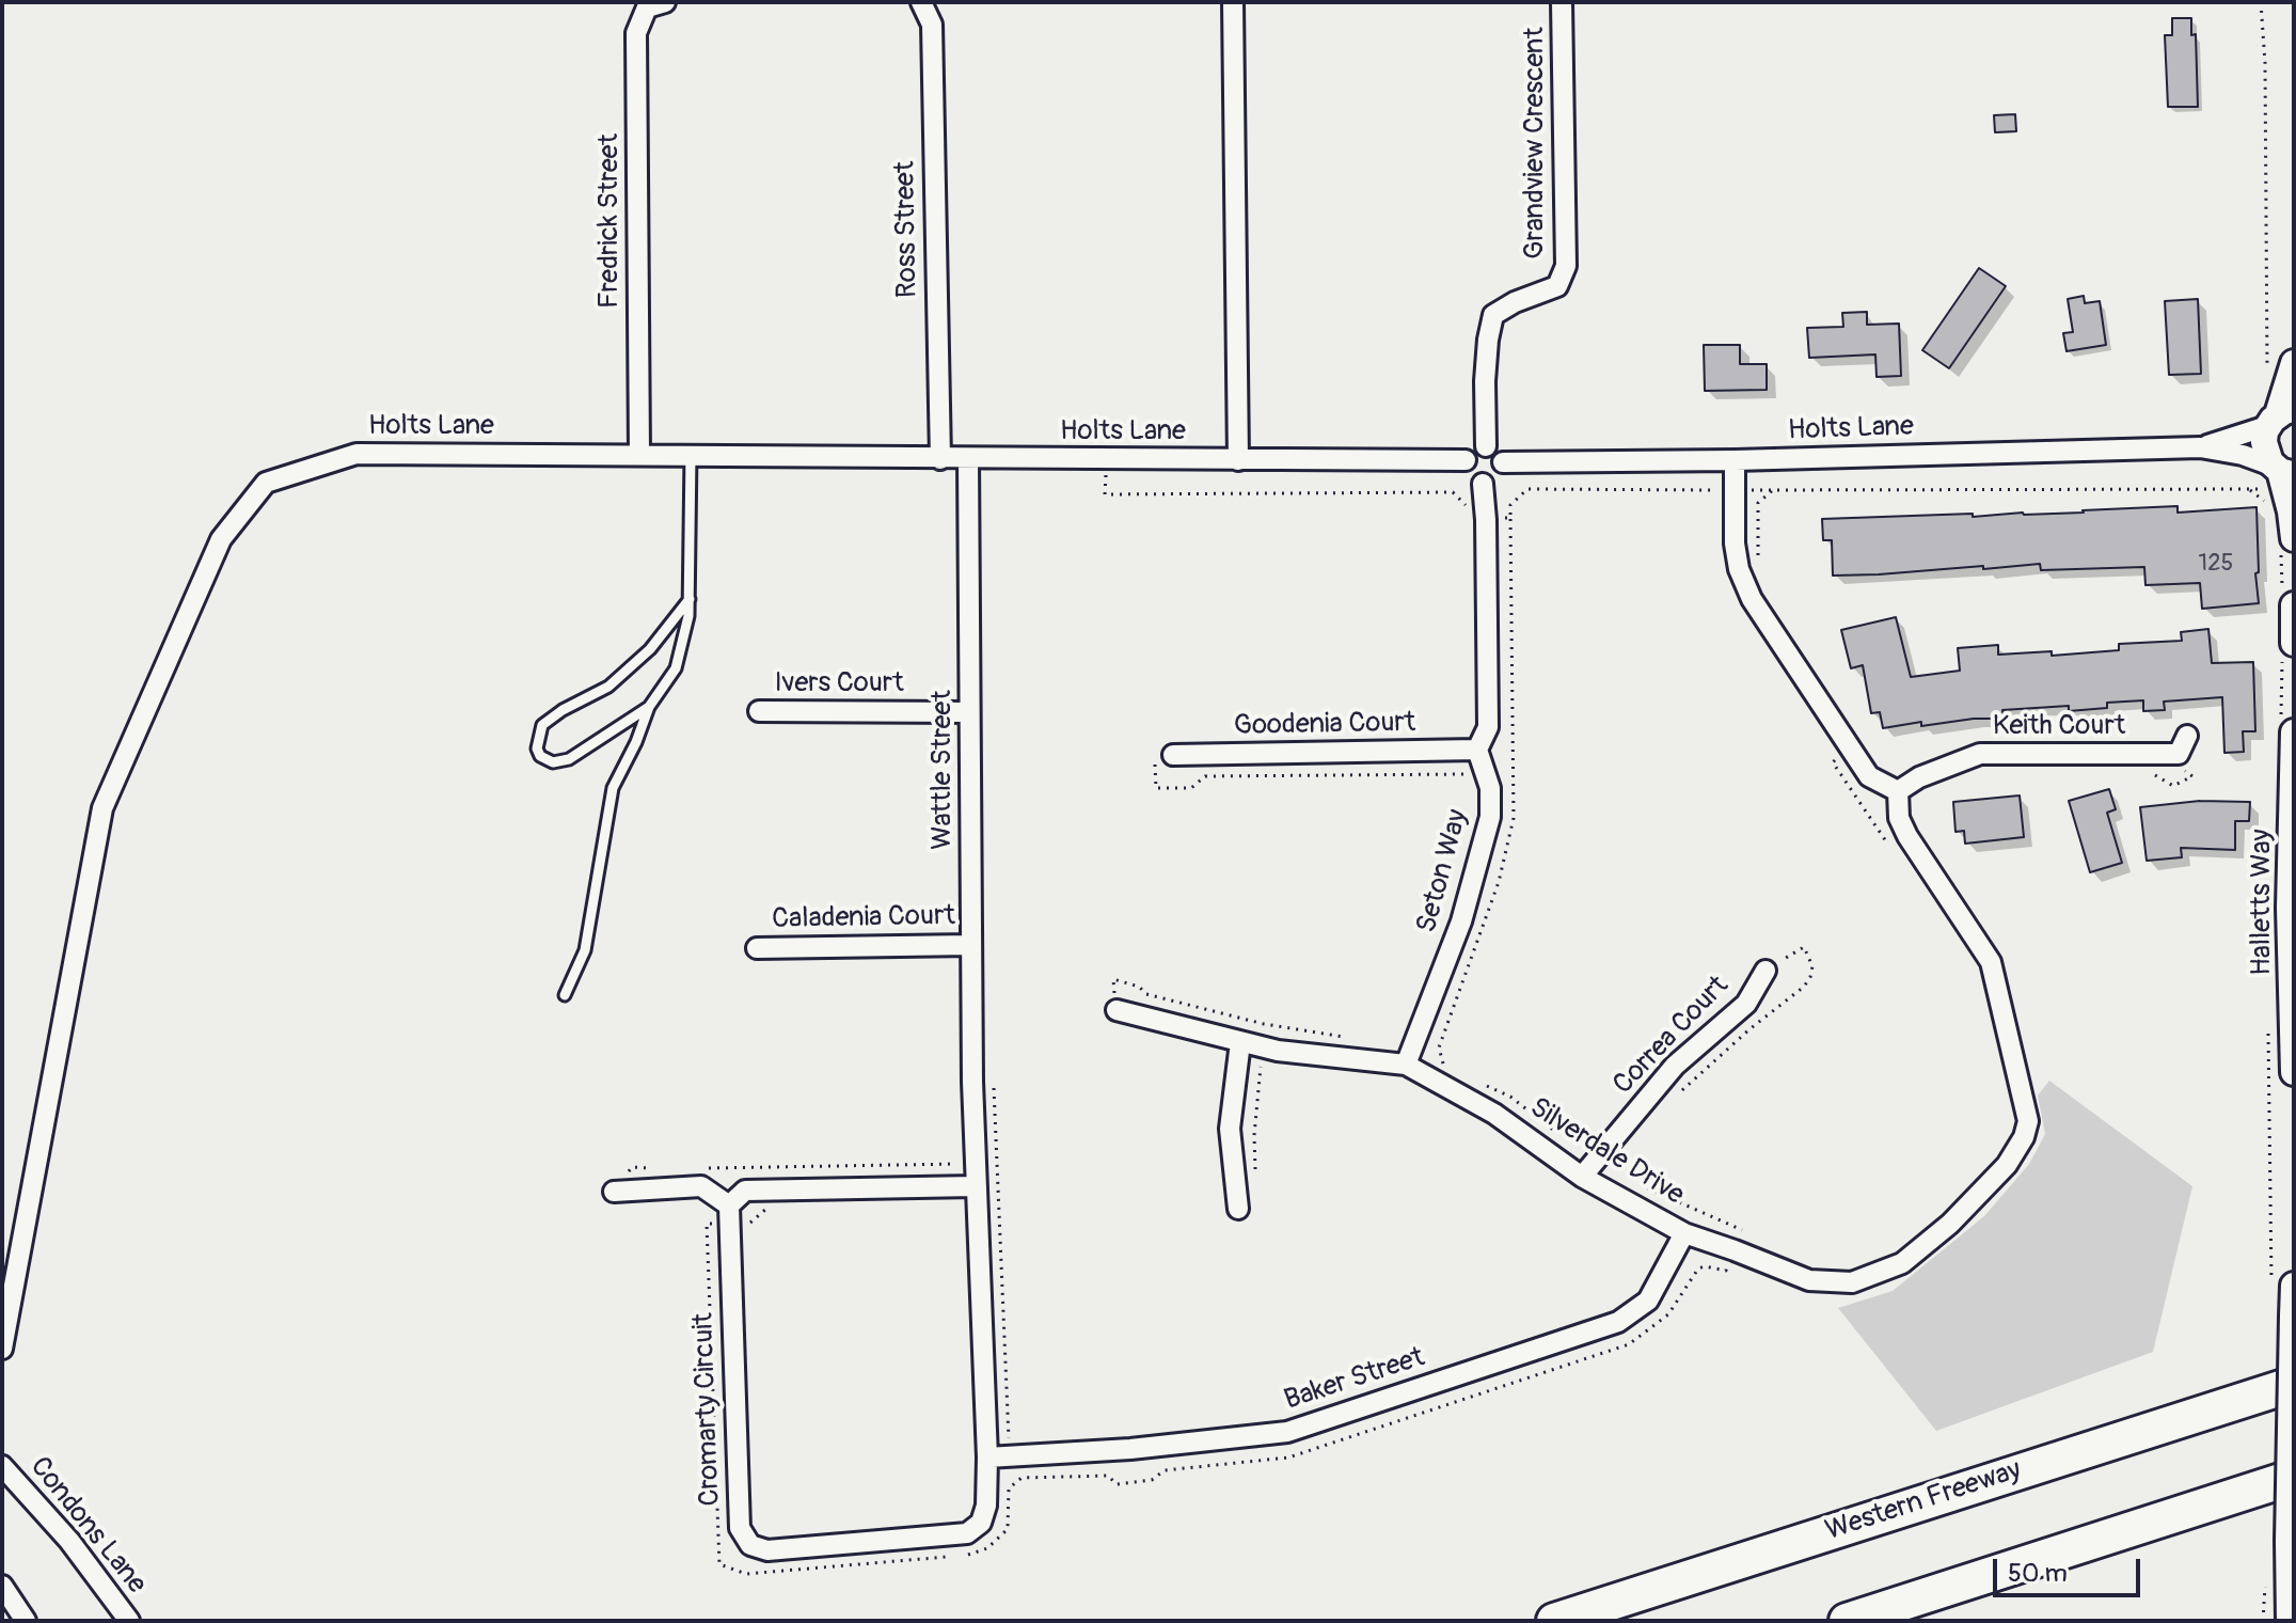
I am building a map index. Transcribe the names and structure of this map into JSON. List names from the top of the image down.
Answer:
{
  "streets": {
    "highway": ["Western Freeway"],
    "street": [
      "Grandview Crescent",
      "Fredrick Street",
      "Ross Street",
      "Holts Lane",
      "Ivers Court",
      "Goodenia Court",
      "Keith Court",
      "Wattle Street",
      "Seton Way",
      "Halletts Way",
      "Caladenia Court",
      "Correa Court",
      "Silverdale Drive",
      "Baker Street",
      "Cromarty Circuit",
      "Condons Lane"
    ]
  },
  "crossings": [
    ["Grandview Crescent", "Holts Lane"],
    ["Fredrick Street", "Holts Lane"],
    ["Ross Street", "Holts Lane"],
    ["Holts Lane", "Wattle Street"],
    ["Ivers Court", "Wattle Street"],
    ["Goodenia Court", "Seton Way"],
    ["Keith Court", "Silverdale Drive"],
    ["Wattle Street", "Caladenia Court"],
    ["Wattle Street", "Cromarty Circuit"],
    ["Seton Way", "Silverdale Drive"],
    ["Correa Court", "Silverdale Drive"],
    ["Silverdale Drive", "Baker Street"],
    ["Baker Street", "Cromarty Circuit"]
  ],
  "house_numbers": ["125"],
  "scale_bar": "50 m"
}
